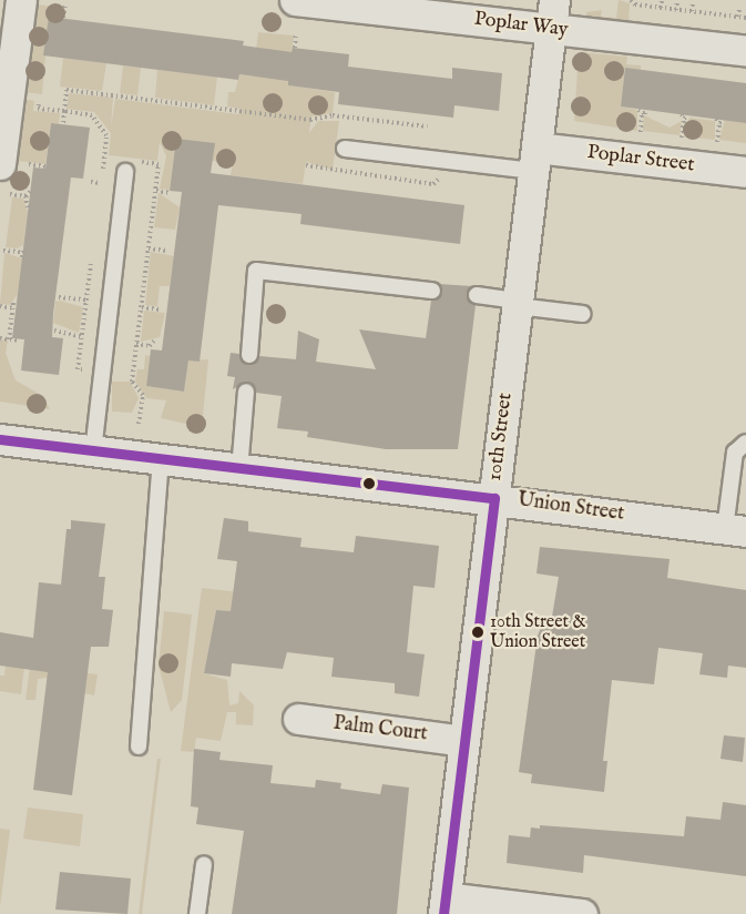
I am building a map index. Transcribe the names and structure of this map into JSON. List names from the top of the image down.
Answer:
{
  "streets": {
    "street": [
      "Poplar Way",
      "Poplar Street",
      "10th Street",
      "Union Street",
      "Palm Court"
    ]
  },
  "crossings": [
    ["Poplar Way", "10th Street"],
    ["Poplar Street", "10th Street"],
    ["10th Street", "Union Street"],
    ["10th Street", "Palm Court"]
  ],
  "places": ["10th Street & Union Street"]
}
